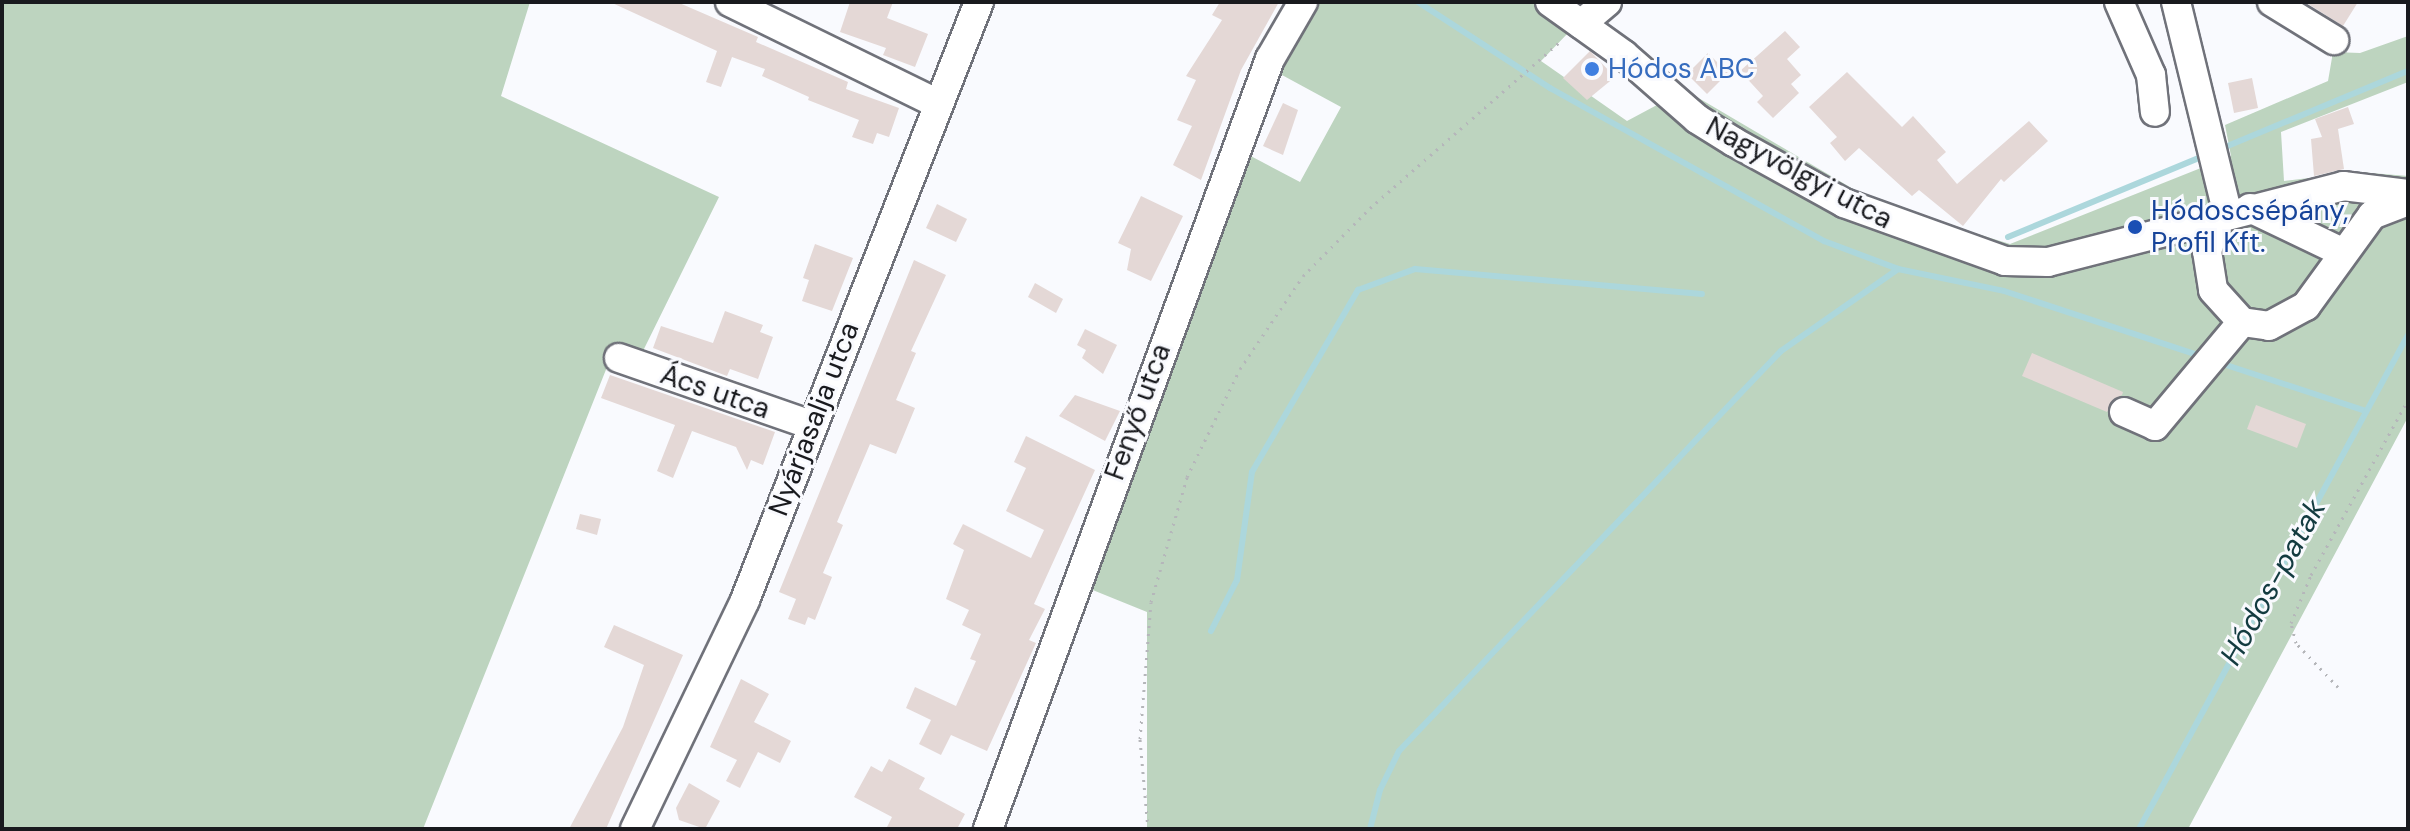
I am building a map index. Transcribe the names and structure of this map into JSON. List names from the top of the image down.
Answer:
{
  "streets": {
    "street": [
      "Nagyvölgyi utca",
      "Ács utca",
      "Fenyő utca",
      "Nyárjasalja utca"
    ]
  },
  "crossings": [
    ["Ács utca", "Nyárjasalja utca"]
  ],
  "water": ["Hódos-patak"],
  "places": ["Hódos ABC", "Hódoscsépány, Profil Kft."]
}
